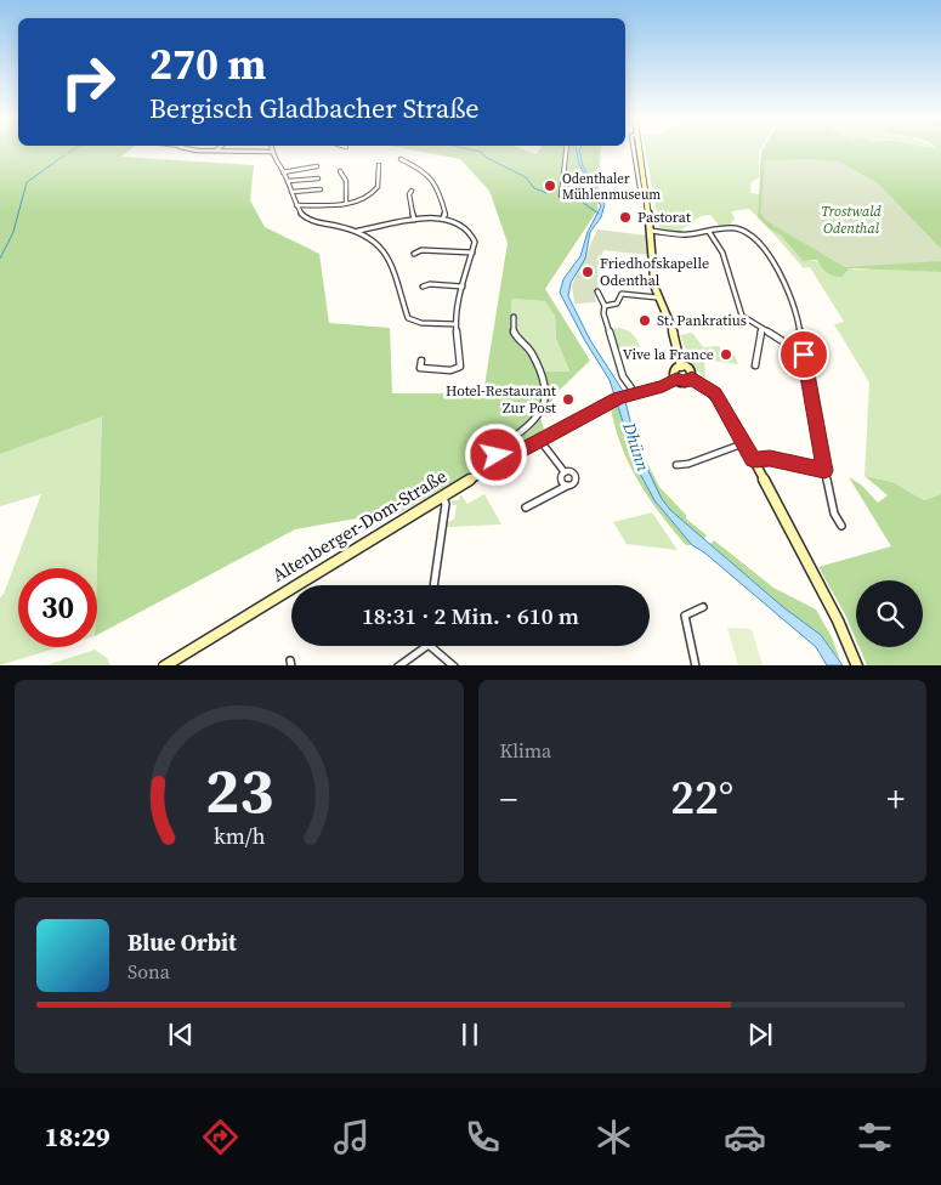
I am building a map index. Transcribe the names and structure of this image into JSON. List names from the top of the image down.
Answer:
{
  "streets": {
    "main road": ["Altenberger-Dom-Straße"]
  },
  "water": ["Dhünn"],
  "parks": ["Trostwald Odenthal"],
  "places": [
    "Odenthaler Mühlenmuseum",
    "Pastorat",
    "Friedhofskapelle Odenthal",
    "St. Pankratius",
    "Vive la France",
    "Hotel-Restaurant Zur Post"
  ],
  "page": {
    "turn": ["270 m", "Bergisch Gladbacher Straße"],
    "limit": "30",
    "trip": "18:31 · 2 Min. · 610 m",
    "tile": "Klima",
    "heat": ["−", "22°", "+"],
    "song": ["Blue Orbit", "Sona"],
    "tabs": "18:29",
    "gauge": ["23", "km/h"]
  }
}
